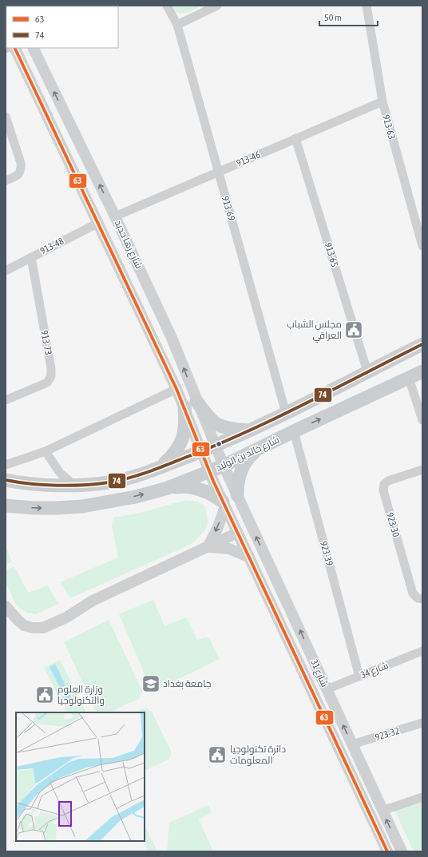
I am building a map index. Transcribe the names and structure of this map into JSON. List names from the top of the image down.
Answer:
{
  "streets": {
    "main road": ["شارع خالد بن الوليد"],
    "street": [
      "913-63",
      "913-46",
      "913-69",
      "شارع زها حديد",
      "913-48",
      "913-65",
      "913-73",
      "923-30",
      "923-39",
      "شارع 34",
      "شارع 31",
      "923-32"
    ]
  },
  "crossings": [
    ["913-63", "913-46"],
    ["913-46", "913-69"],
    ["913-46", "شارع زها حديد"],
    ["913-46", "913-65"],
    ["913-69", "شارع خالد بن الوليد"],
    ["شارع زها حديد", "913-48"],
    ["شارع زها حديد", "شارع خالد بن الوليد"],
    ["شارع زها حديد", "شارع 31"],
    ["913-48", "913-73"],
    ["913-65", "شارع خالد بن الوليد"],
    ["شارع خالد بن الوليد", "923-39"],
    ["شارع خالد بن الوليد", "شارع 31"],
    ["923-39", "شارع 34"],
    ["شارع 34", "شارع 31"],
    ["شارع 31", "923-32"]
  ],
  "places": {
    "public building": ["مجلس الشباب العراقي", "وزارة العلوم والتكنولوجيا", "دائرة تكنولوجيا المعلومات"],
    "school or university": ["جامعة بغداد"]
  },
  "lines": ["transit line 63", "transit line 74"],
  "legend": ["63", "74"],
  "scale_bar": "50 m"
}
